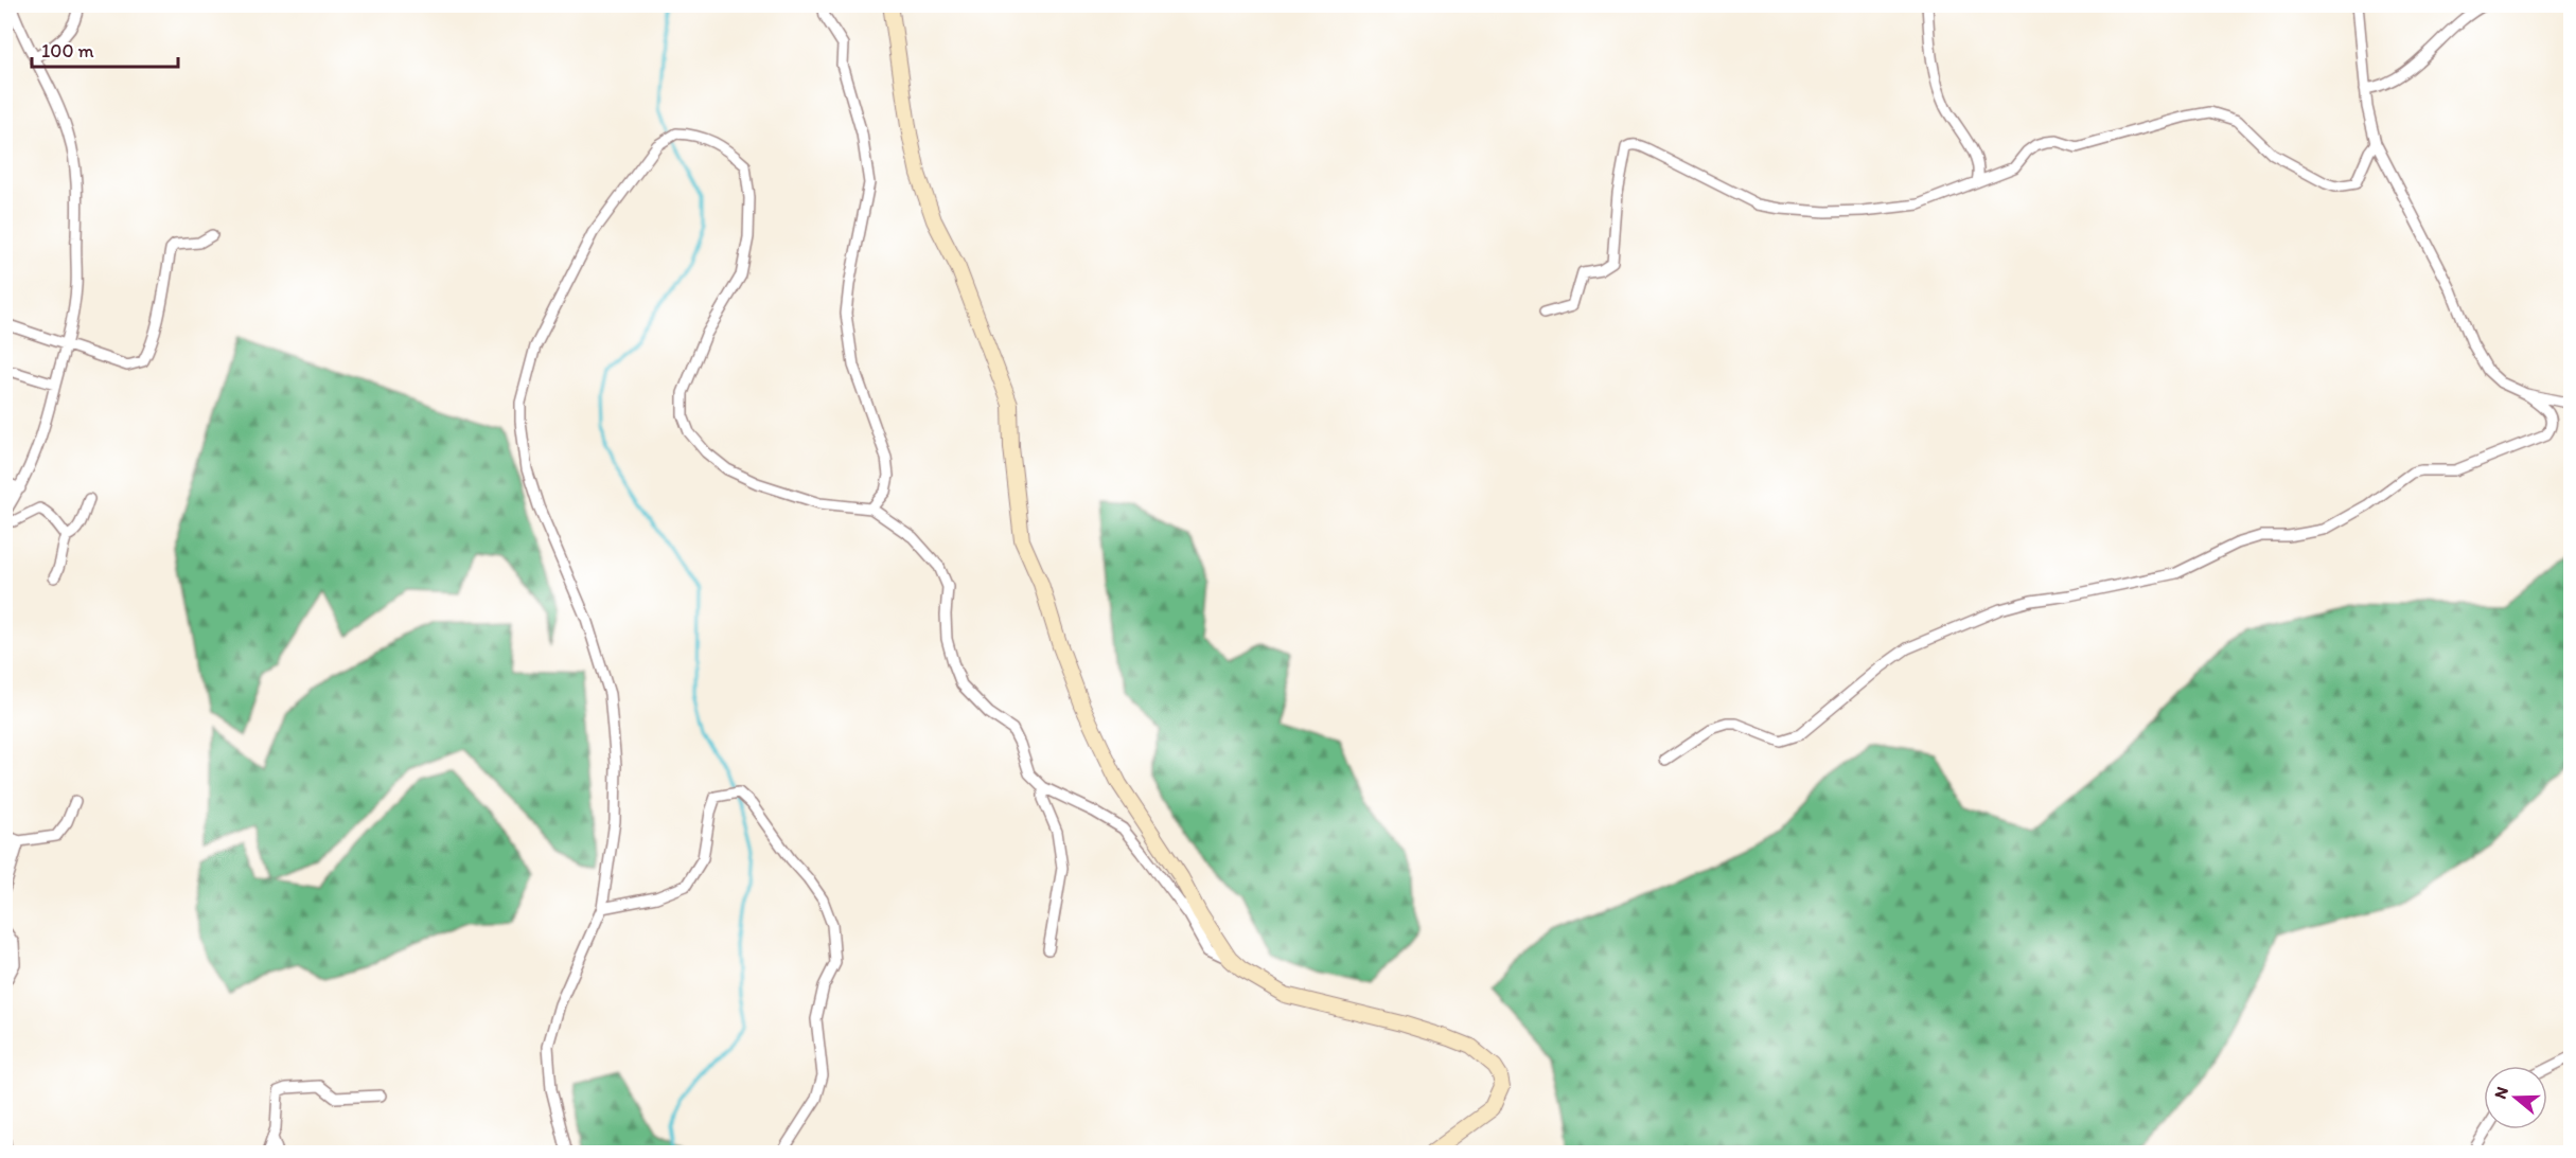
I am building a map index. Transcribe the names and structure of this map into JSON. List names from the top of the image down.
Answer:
{
  "scale_bar": "100 m",
  "north": "left"
}
